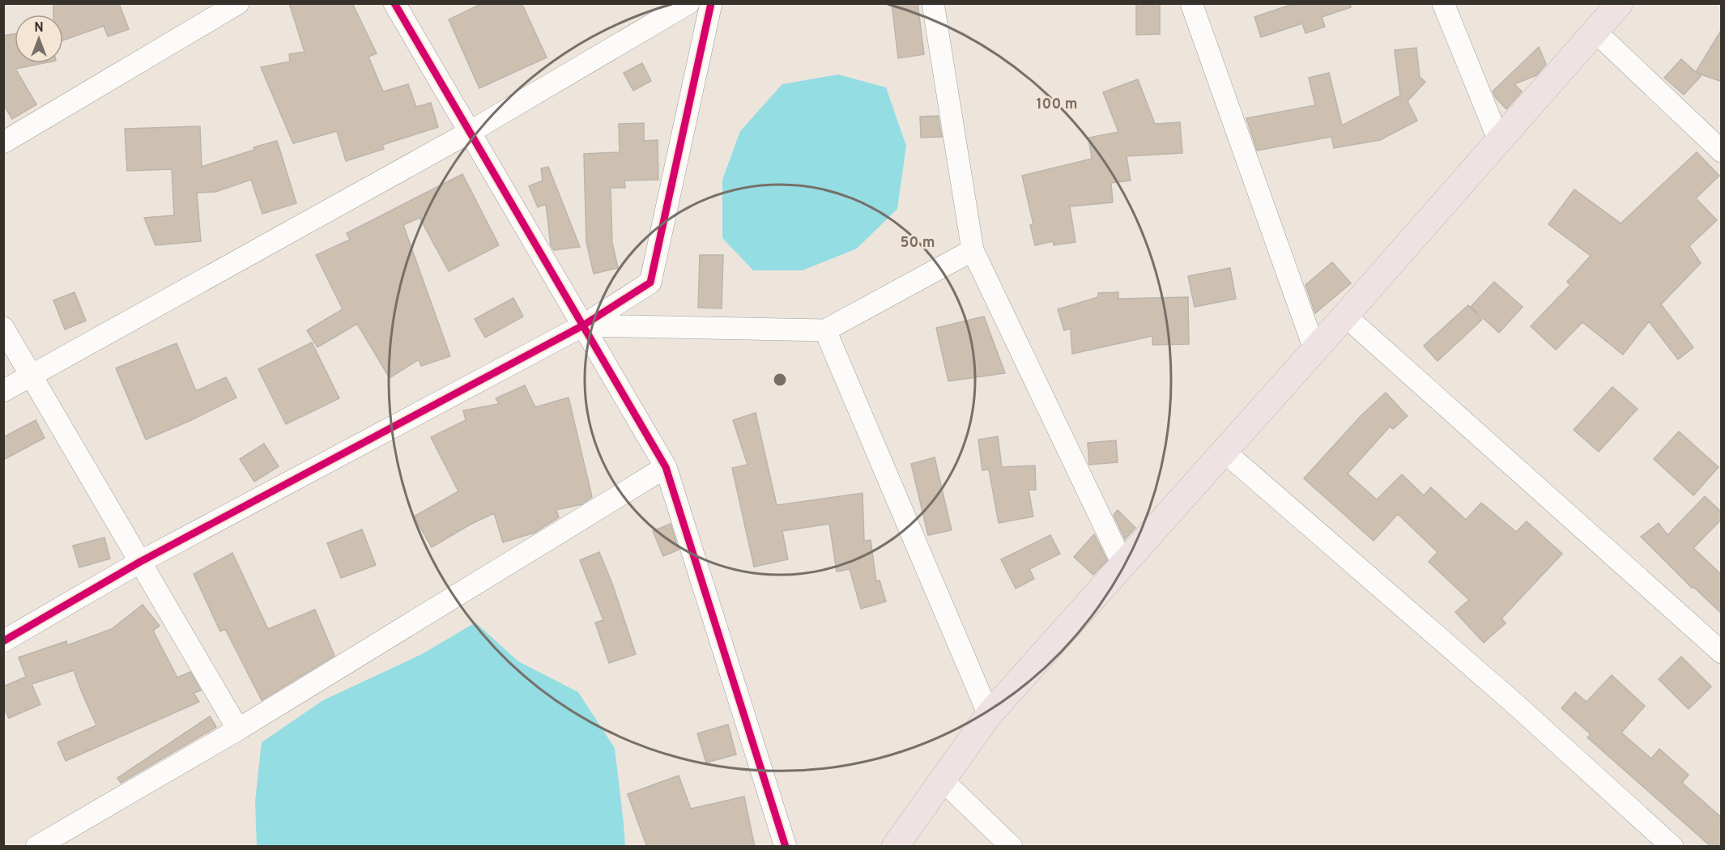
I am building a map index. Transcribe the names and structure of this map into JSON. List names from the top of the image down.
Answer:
{
  "north": "top",
  "rings": ["100 m", "50 m"]
}
